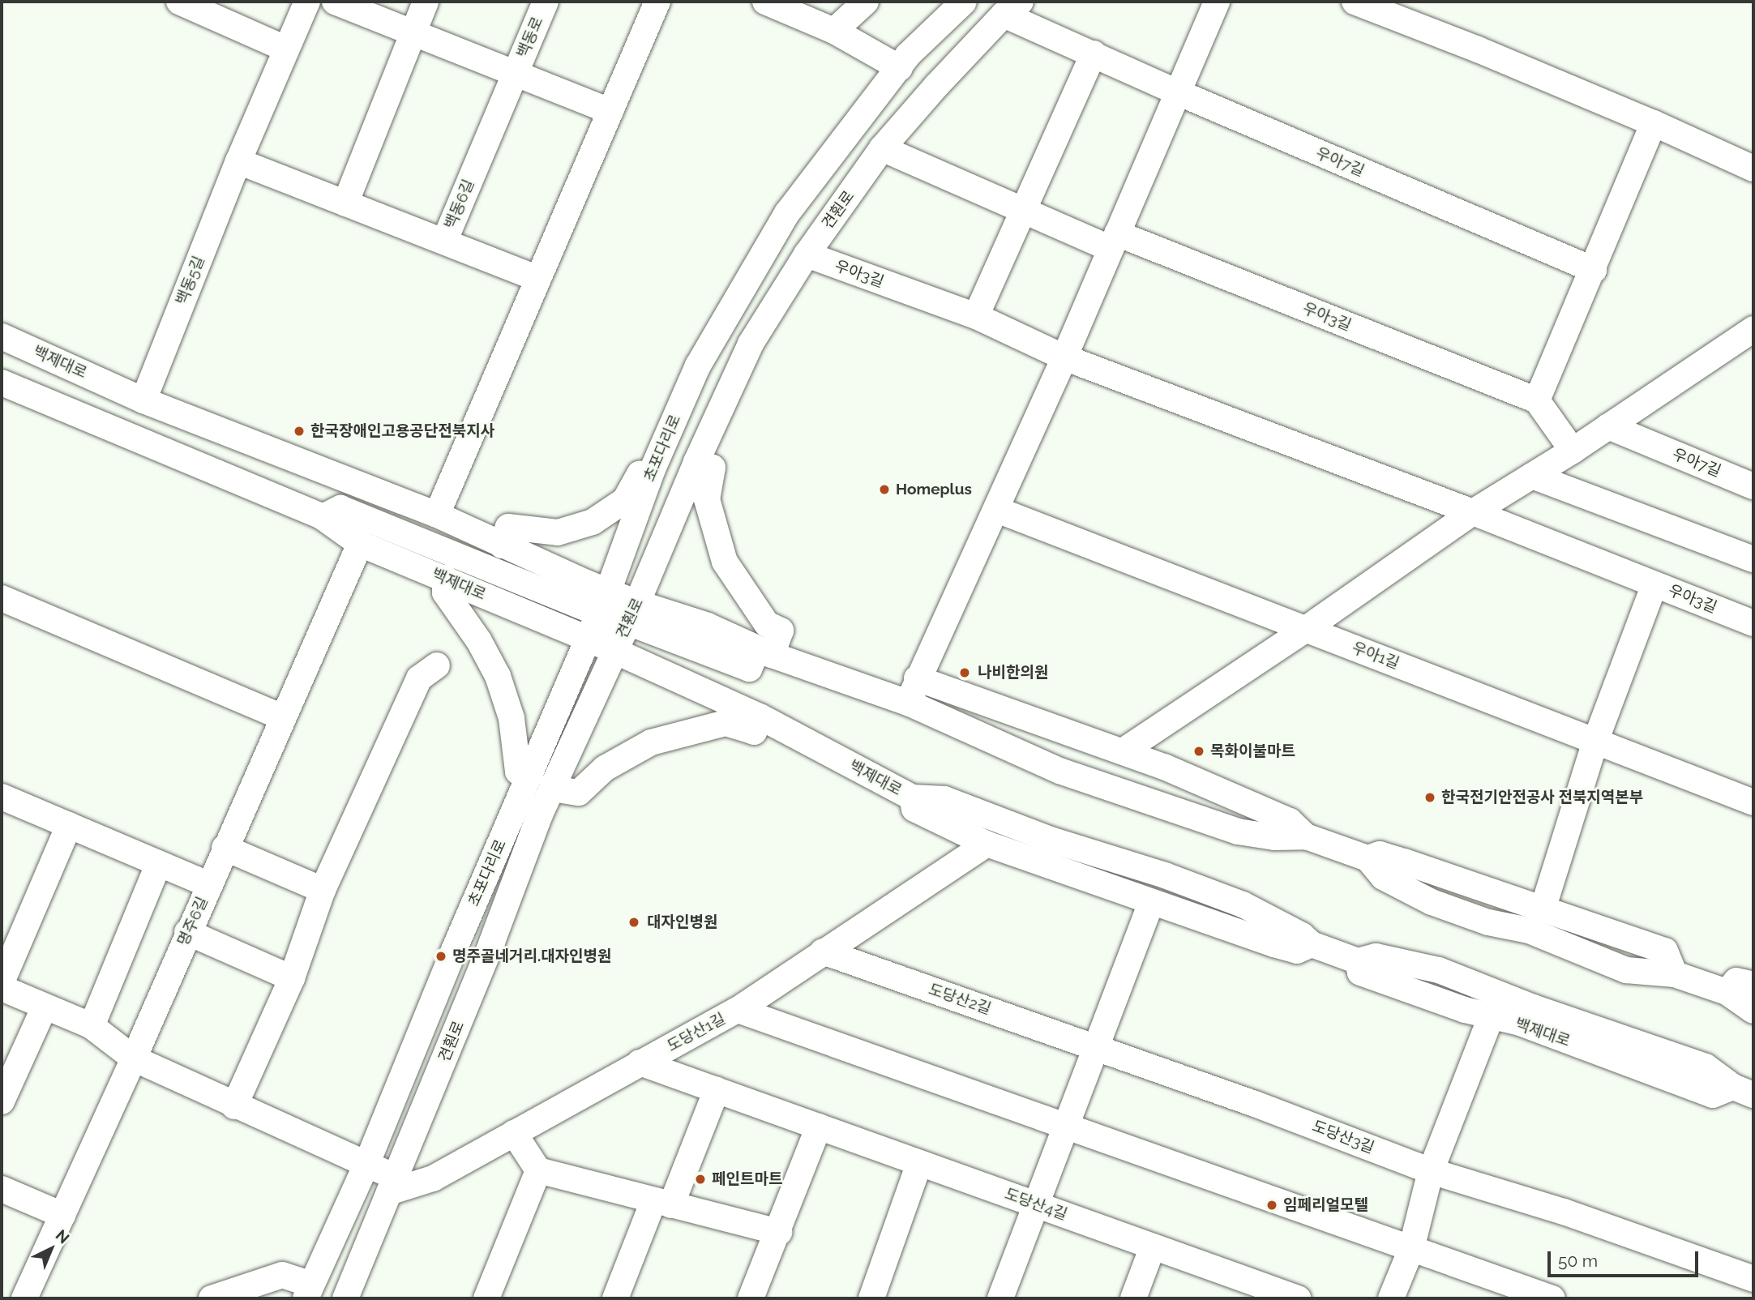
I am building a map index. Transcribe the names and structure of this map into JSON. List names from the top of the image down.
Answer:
{
  "streets": {
    "street": [
      "백동로",
      "우아7길",
      "백동6길",
      "견훤로",
      "우아3길",
      "백동5길",
      "백제대로",
      "초포다리로",
      "우아1길",
      "명주6길",
      "도당산2길",
      "도당산1길",
      "도당산3길",
      "도당산4길"
    ]
  },
  "crossings": [
    ["백동로", "백동6길"],
    ["우아7길", "견훤로"],
    ["견훤로", "우아3길"],
    ["견훤로", "백제대로"],
    ["견훤로", "초포다리로"],
    ["견훤로", "도당산1길"],
    ["백동5길", "백제대로"],
    ["백제대로", "초포다리로"],
    ["백제대로", "명주6길"],
    ["백제대로", "도당산1길"],
    ["도당산2길", "도당산1길"],
    ["도당산2길", "도당산3길"],
    ["도당산1길", "도당산4길"]
  ],
  "places": [
    "한국장애인고용공단전북지사",
    "Homeplus",
    "나비한의원",
    "목화이불마트",
    "한국전기안전공사 전북지역본부",
    "대자인병원",
    "명주골네거리.대자인병원",
    "페인트마트",
    "임페리얼모텔"
  ],
  "scale_bar": "50 m",
  "north": "top right"
}
